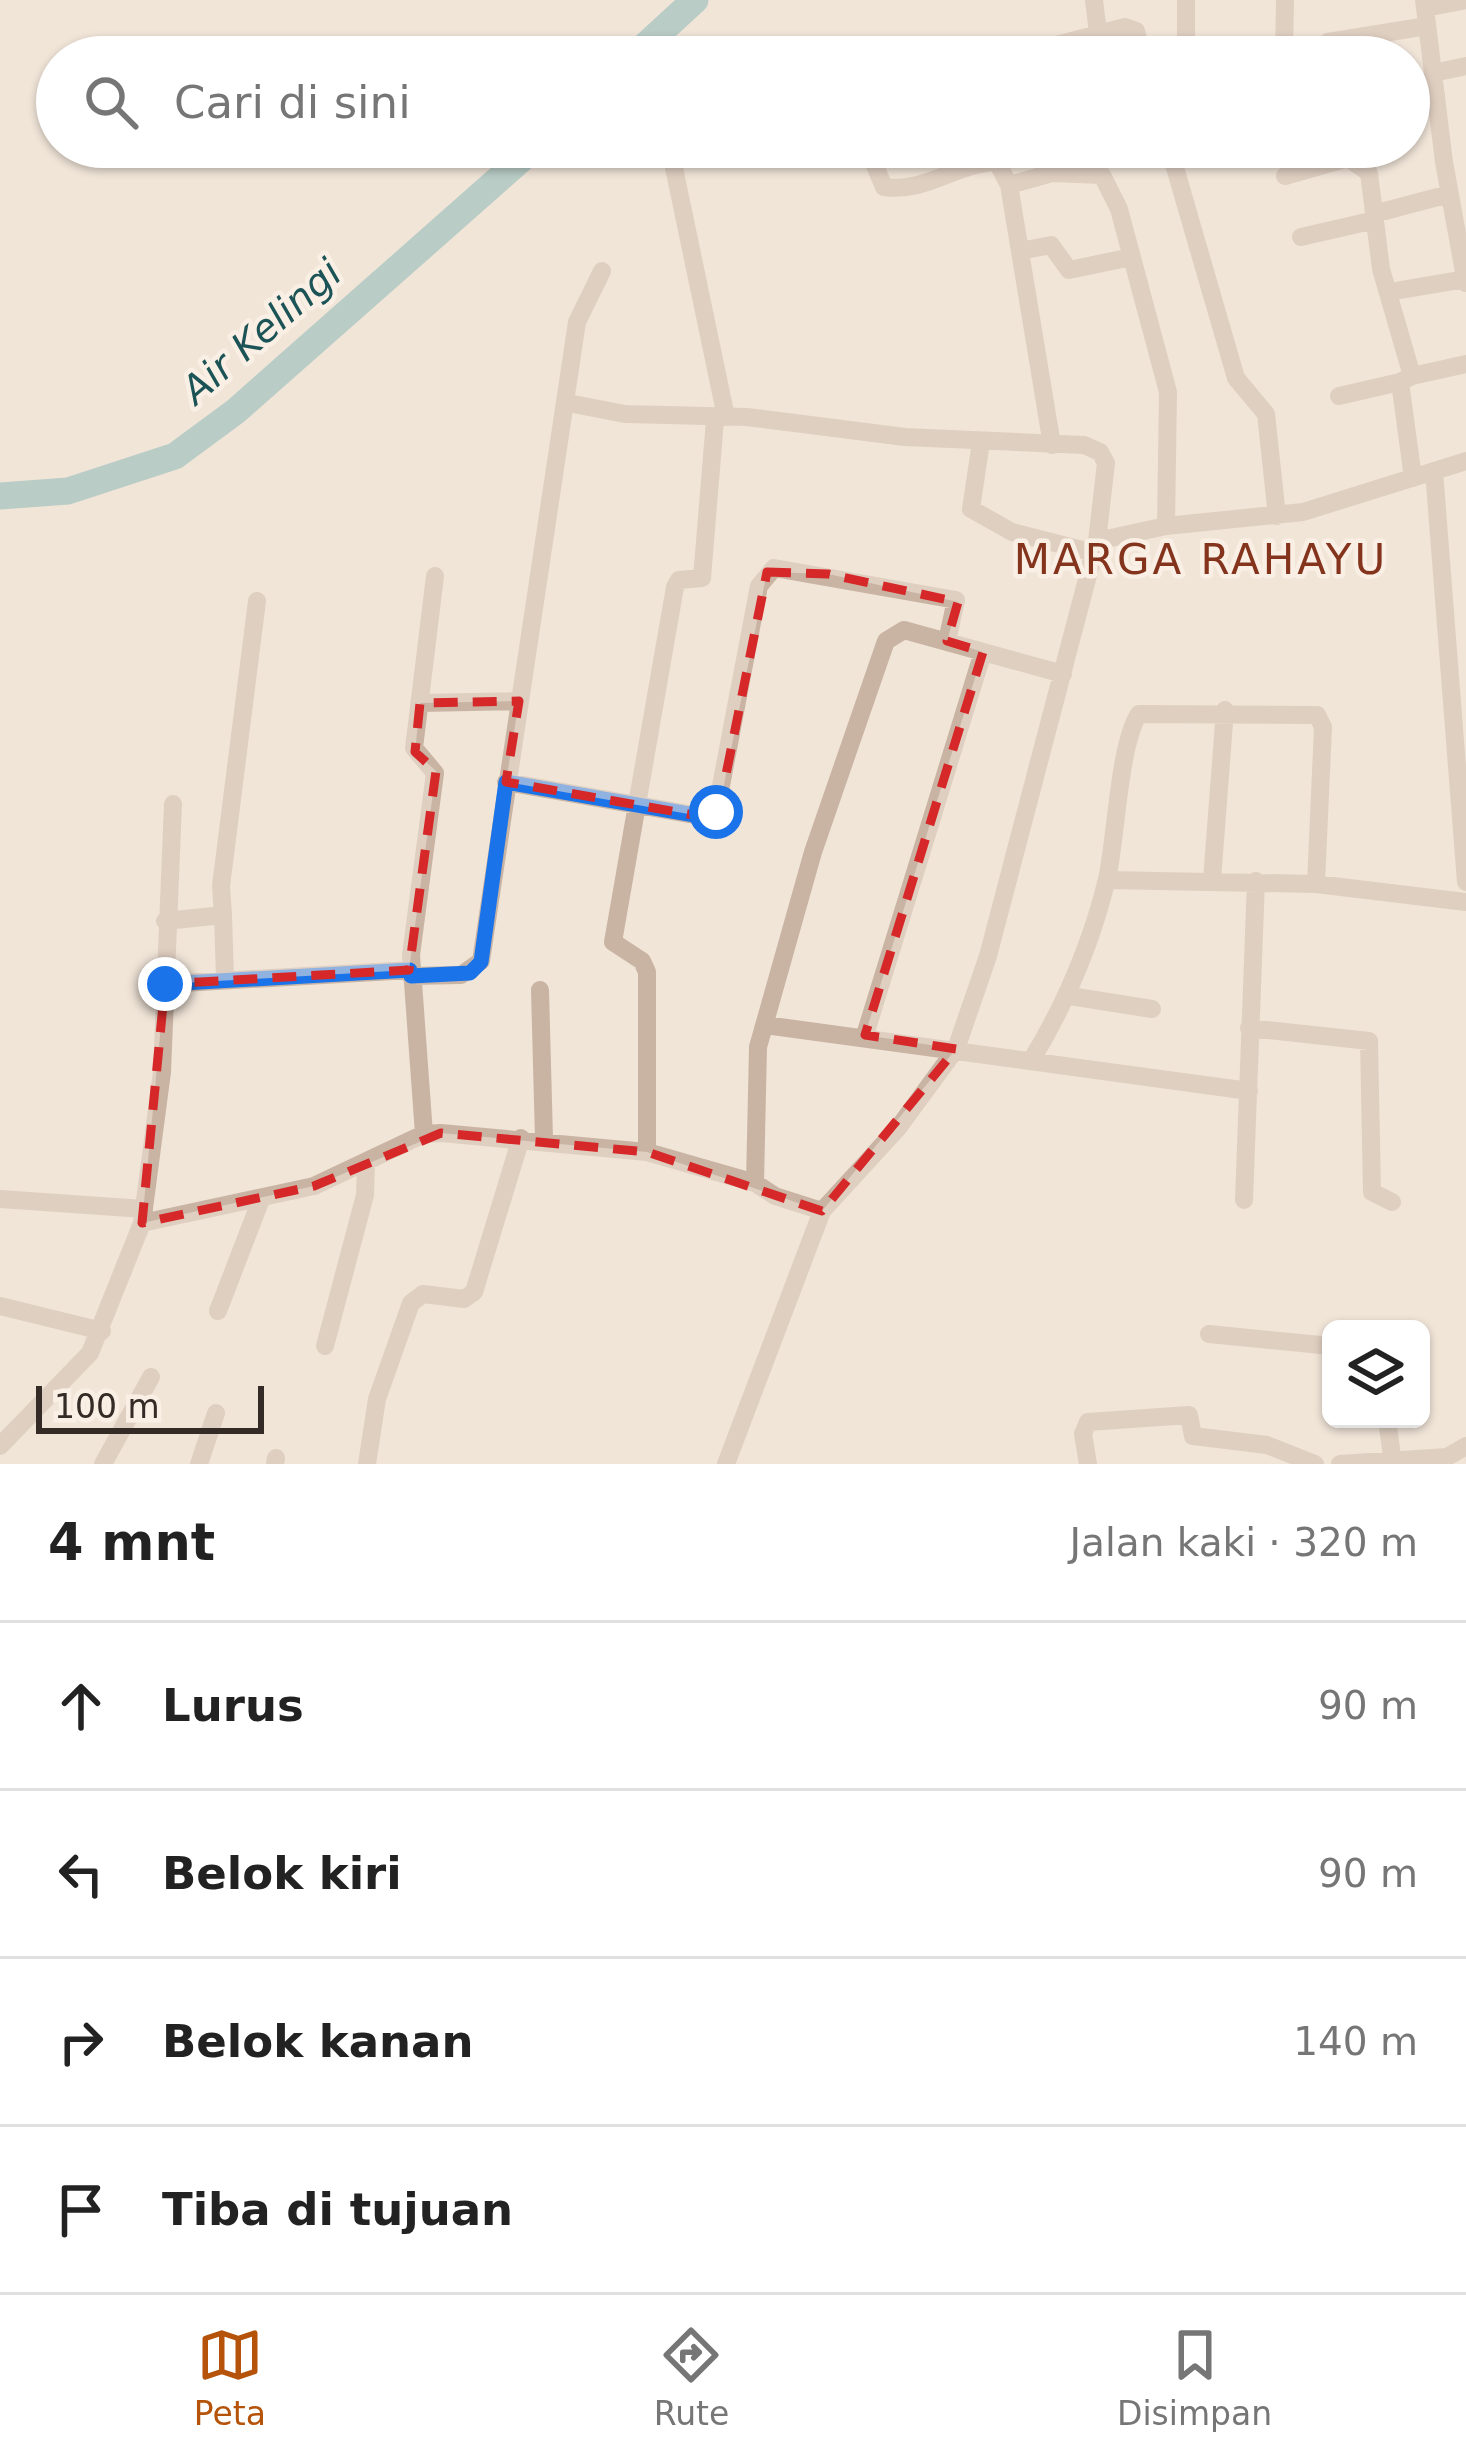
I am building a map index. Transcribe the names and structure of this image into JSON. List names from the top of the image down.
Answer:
{
  "districts": ["MARGA RAHAYU"],
  "water": ["Air Kelingi"],
  "scale_bar": "100 m",
  "page": {
    "search": "Cari di sini",
    "scale": "100 m",
    "heading": ["4 mnt", "Jalan kaki · 320 m"],
    "list": [
      ["Lurus", "90 m"],
      ["Belok kiri", "90 m"],
      ["Belok kanan", "140 m"],
      "Tiba di tujuan"
    ],
    "nav": ["Peta", "Rute", "Disimpan"]
  }
}
